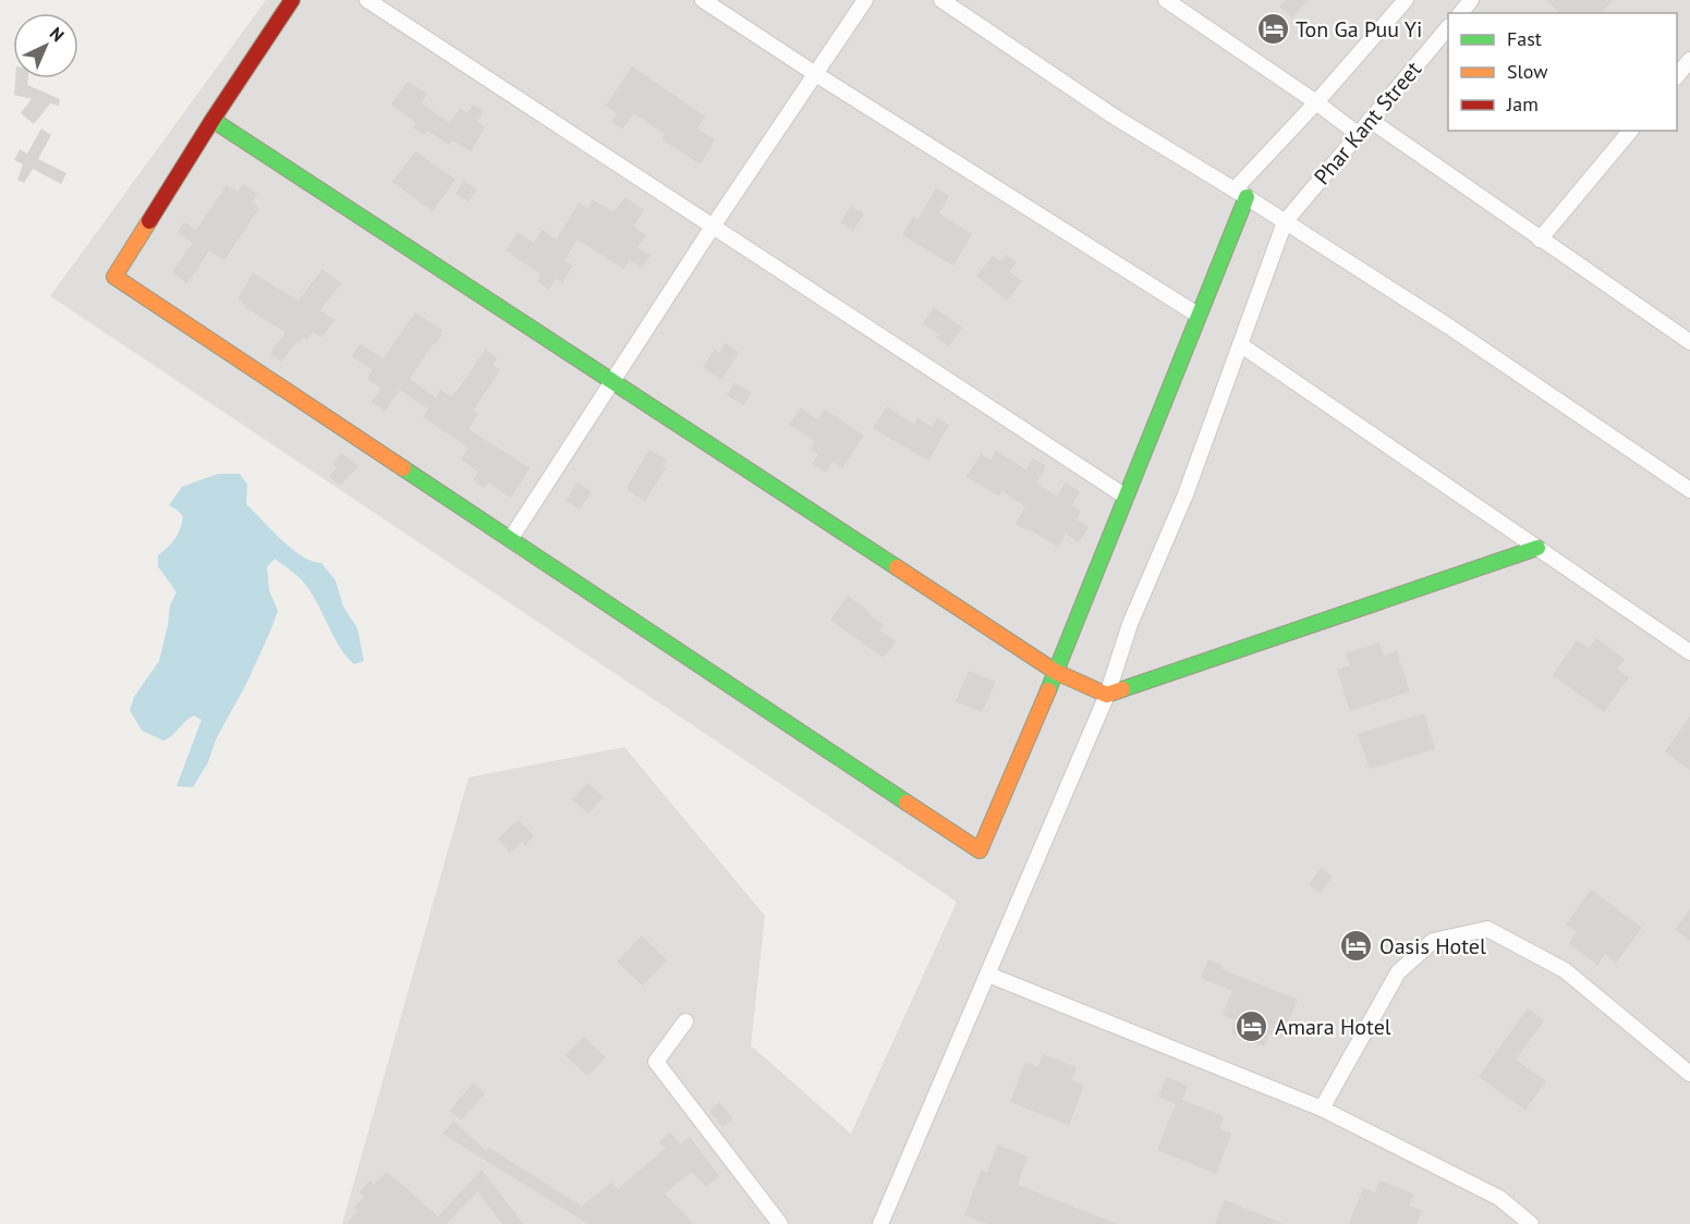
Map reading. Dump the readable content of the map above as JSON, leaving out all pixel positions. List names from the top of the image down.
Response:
{
  "streets": {
    "street": ["Phar Kant Street"]
  },
  "places": {
    "hotel": ["Ton Ga Puu Yi", "Oasis Hotel", "Amara Hotel"]
  },
  "legend": ["Fast", "Slow", "Jam"],
  "north": "top right"
}
